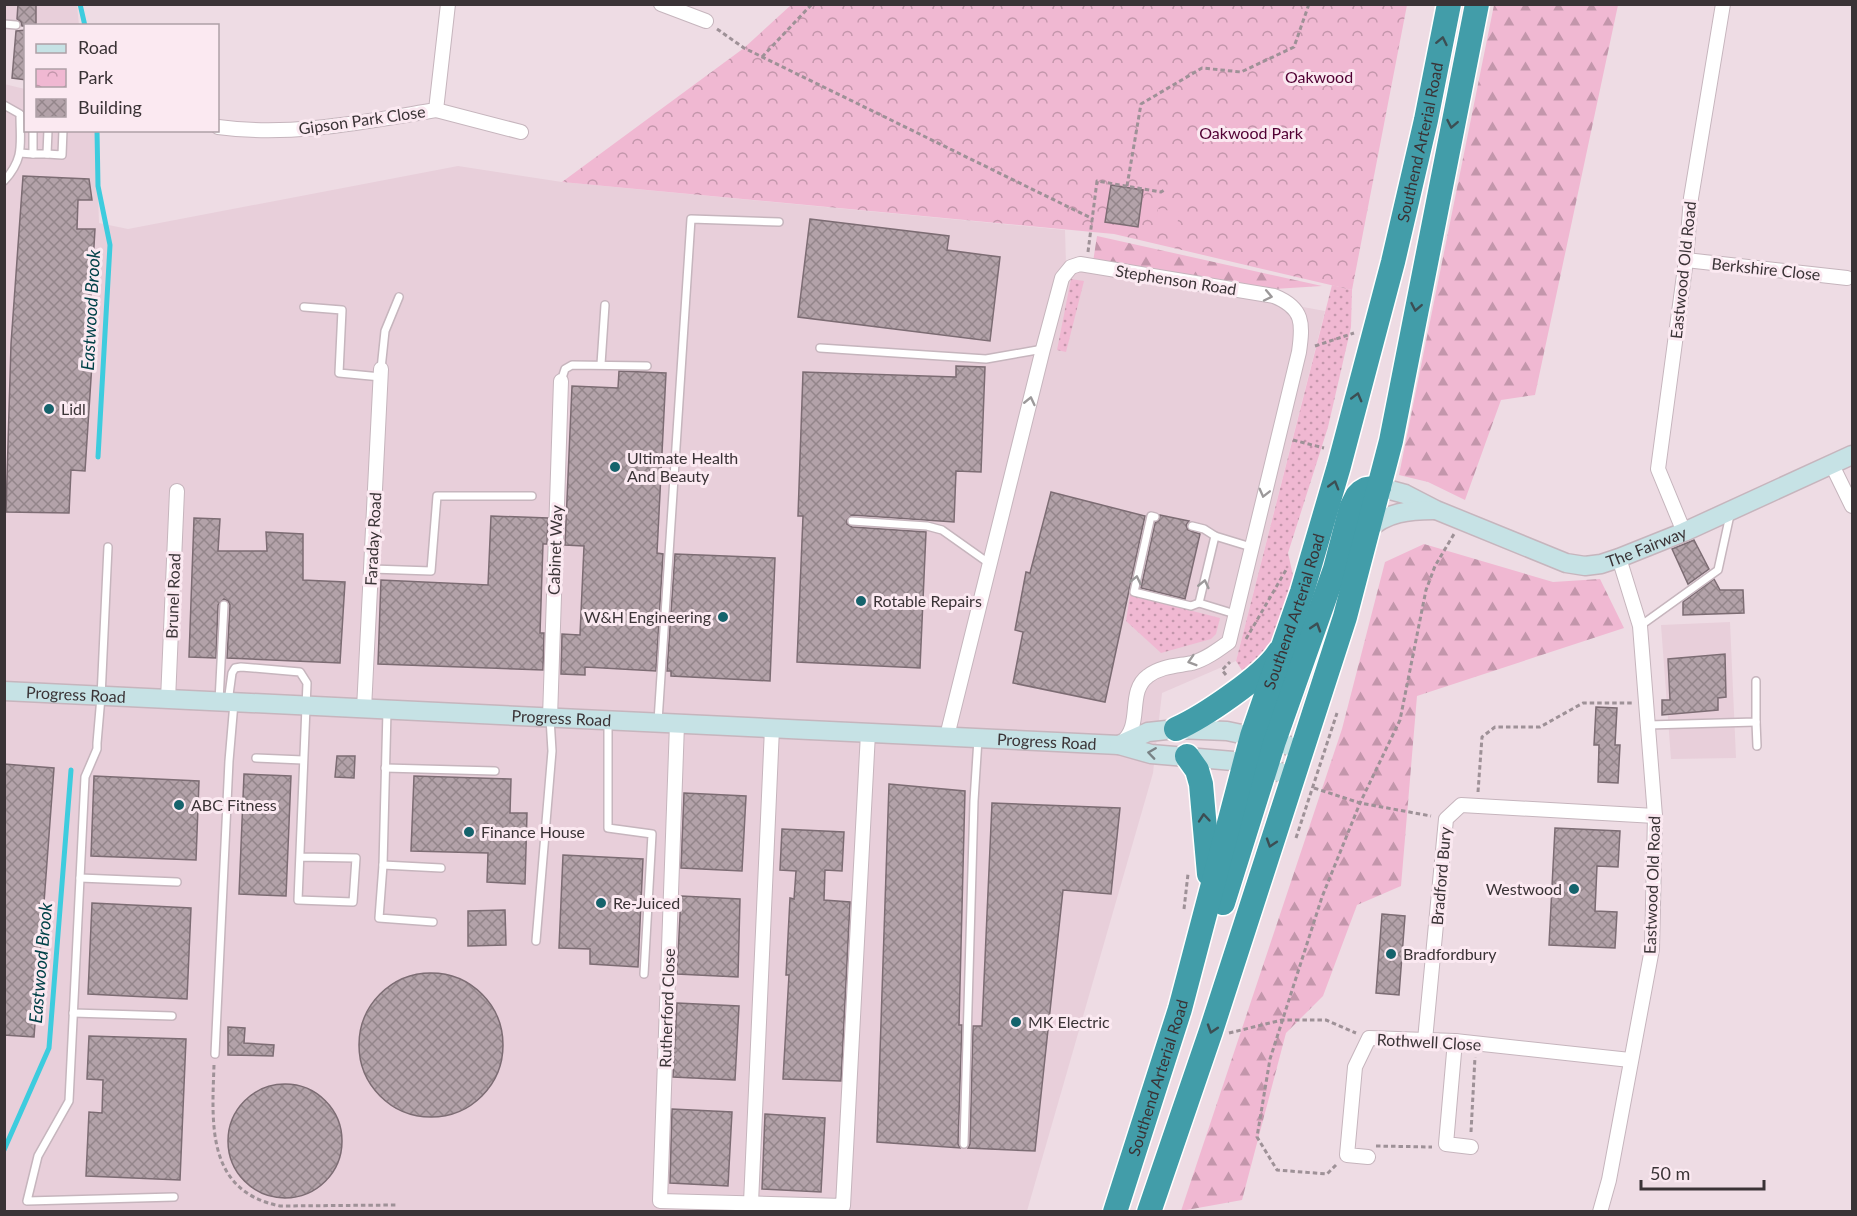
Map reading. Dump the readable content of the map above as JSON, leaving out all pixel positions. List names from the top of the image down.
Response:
{
  "streets": {
    "highway": ["Southend Arterial Road"],
    "street": [
      "Gipson Park Close",
      "Berkshire Close",
      "Eastwood Old Road",
      "Stephenson Road",
      "Faraday Road",
      "The Fairway",
      "Cabinet Way",
      "Brunel Road",
      "Progress Road",
      "Bradford Bury",
      "Rutherford Close",
      "Rothwell Close"
    ]
  },
  "crossings": [
    ["Southend Arterial Road", "The Fairway"],
    ["Southend Arterial Road", "Progress Road"],
    ["Berkshire Close", "Eastwood Old Road"],
    ["Eastwood Old Road", "The Fairway"],
    ["Eastwood Old Road", "Bradford Bury"],
    ["Eastwood Old Road", "Rothwell Close"],
    ["Stephenson Road", "Progress Road"],
    ["Faraday Road", "Progress Road"],
    ["Cabinet Way", "Progress Road"],
    ["Brunel Road", "Progress Road"],
    ["Progress Road", "Rutherford Close"],
    ["Bradford Bury", "Rothwell Close"]
  ],
  "water": ["Eastwood Brook"],
  "parks": ["Oakwood", "Oakwood Park"],
  "places": [
    "Lidl",
    "Ultimate Health And Beauty",
    "Rotable Repairs",
    "W&H Engineering",
    "ABC Fitness",
    "Finance House",
    "Westwood",
    "Re-Juiced",
    "Bradfordbury",
    "MK Electric"
  ],
  "legend": ["Road", "Park", "Building"],
  "scale_bar": "50 m"
}
